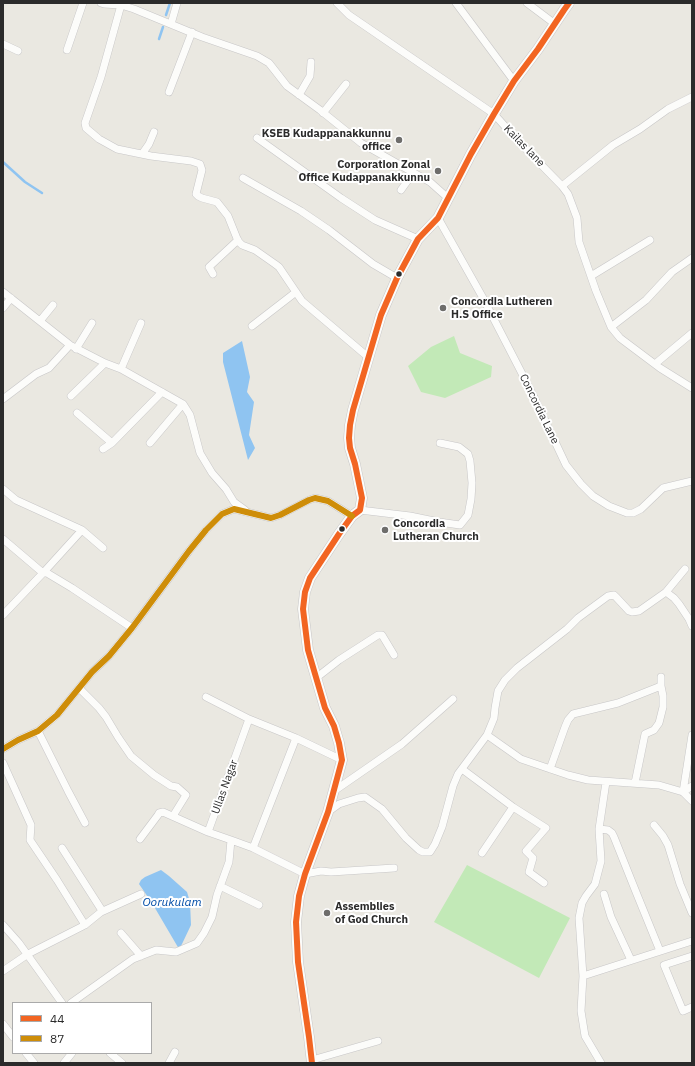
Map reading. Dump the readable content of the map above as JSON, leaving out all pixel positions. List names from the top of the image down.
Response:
{
  "streets": {
    "street": ["Kailas lane", "Concordia Lane", "Ullas Nagar"]
  },
  "water": ["Oorukulam"],
  "places": [
    "KSEB Kudappanakkunnu office",
    "Corporation Zonal Office Kudappanakkunnu",
    "Concordia Lutheren H.S Office",
    "Concordia Lutheran Church",
    "Assemblies of God Church"
  ],
  "lines": ["transit line 44", "transit line 87"],
  "legend": ["44", "87"]
}
